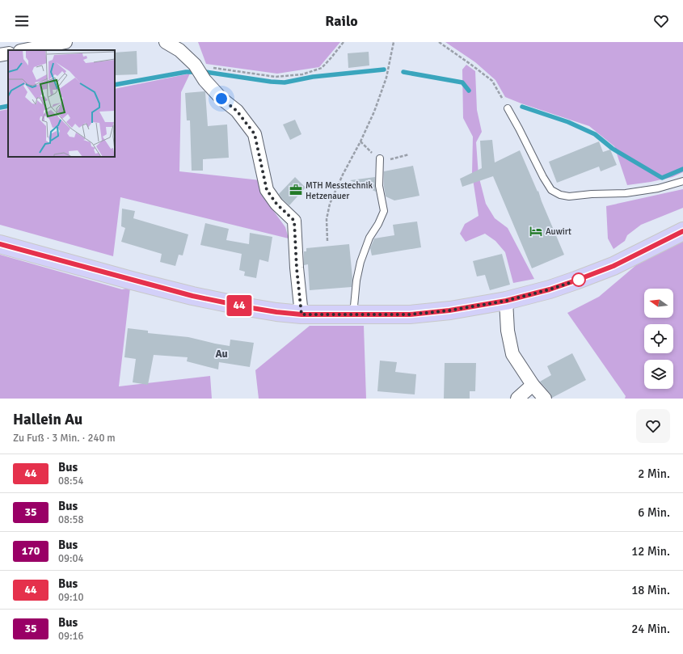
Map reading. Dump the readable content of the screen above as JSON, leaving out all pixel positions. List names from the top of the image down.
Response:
{
  "districts": ["Au"],
  "places": {
    "office": ["MTH Messtechnik Hetzenauer"],
    "hotel": ["Auwirt"]
  },
  "lines": ["bus line 44"],
  "north": "left",
  "page": {
    "header": "Railo",
    "on_map": "44",
    "heading": ["Hallein Au", "Zu Fuß · 3 Min. · 240 m"],
    "list": [
      {
        "mark": "44",
        "name": "Bus",
        "note": "08:54",
        "value": "2 Min."
      },
      {
        "mark": "35",
        "name": "Bus",
        "note": "08:58",
        "value": "6 Min."
      },
      {
        "mark": "170",
        "name": "Bus",
        "note": "09:04",
        "value": "12 Min."
      },
      {
        "mark": "44",
        "name": "Bus",
        "note": "09:10",
        "value": "18 Min."
      },
      {
        "mark": "35",
        "name": "Bus",
        "note": "09:16",
        "value": "24 Min."
      }
    ]
  }
}
